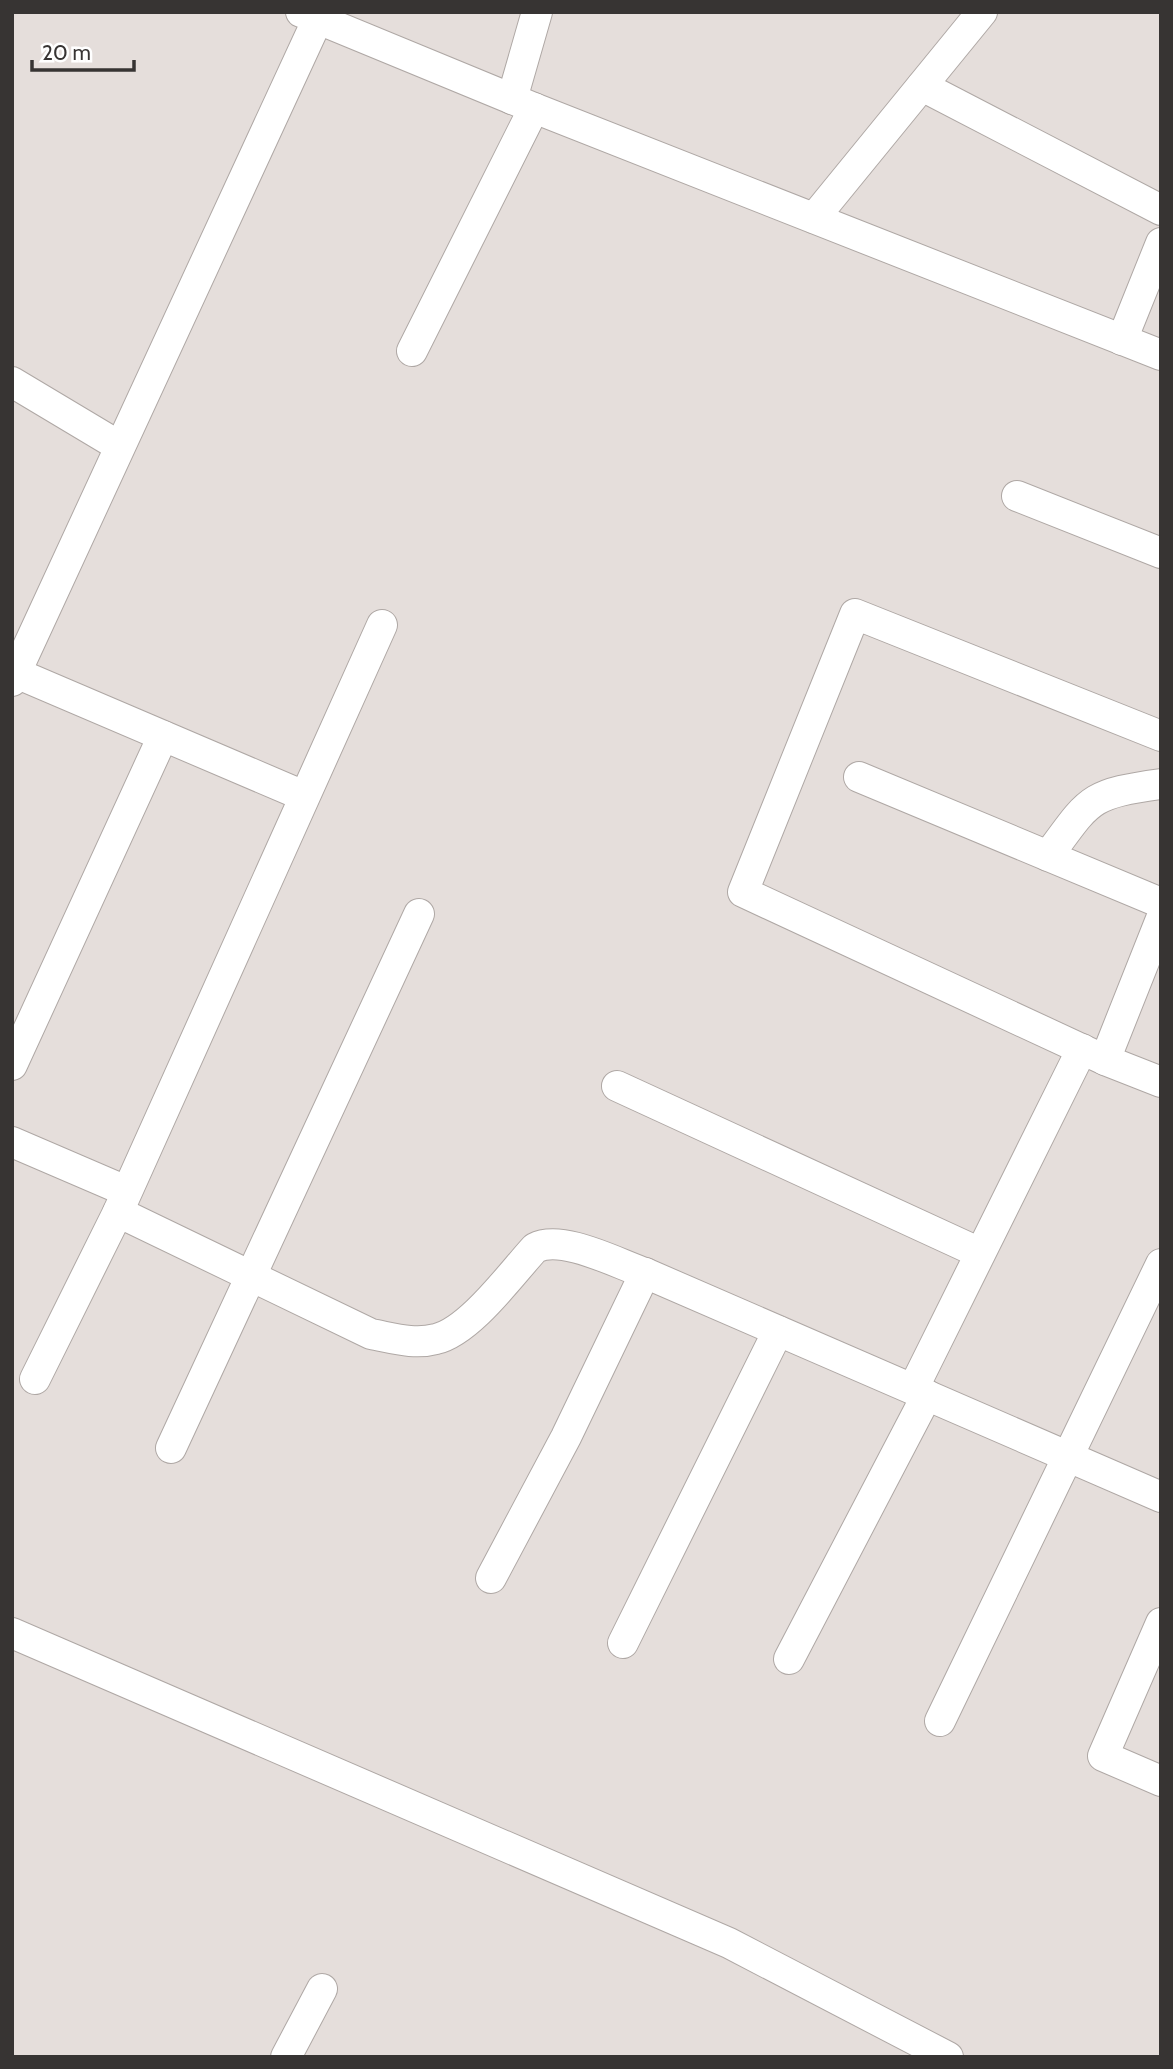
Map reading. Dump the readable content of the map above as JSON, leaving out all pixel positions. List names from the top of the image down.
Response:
{
  "scale_bar": "20 m"
}
